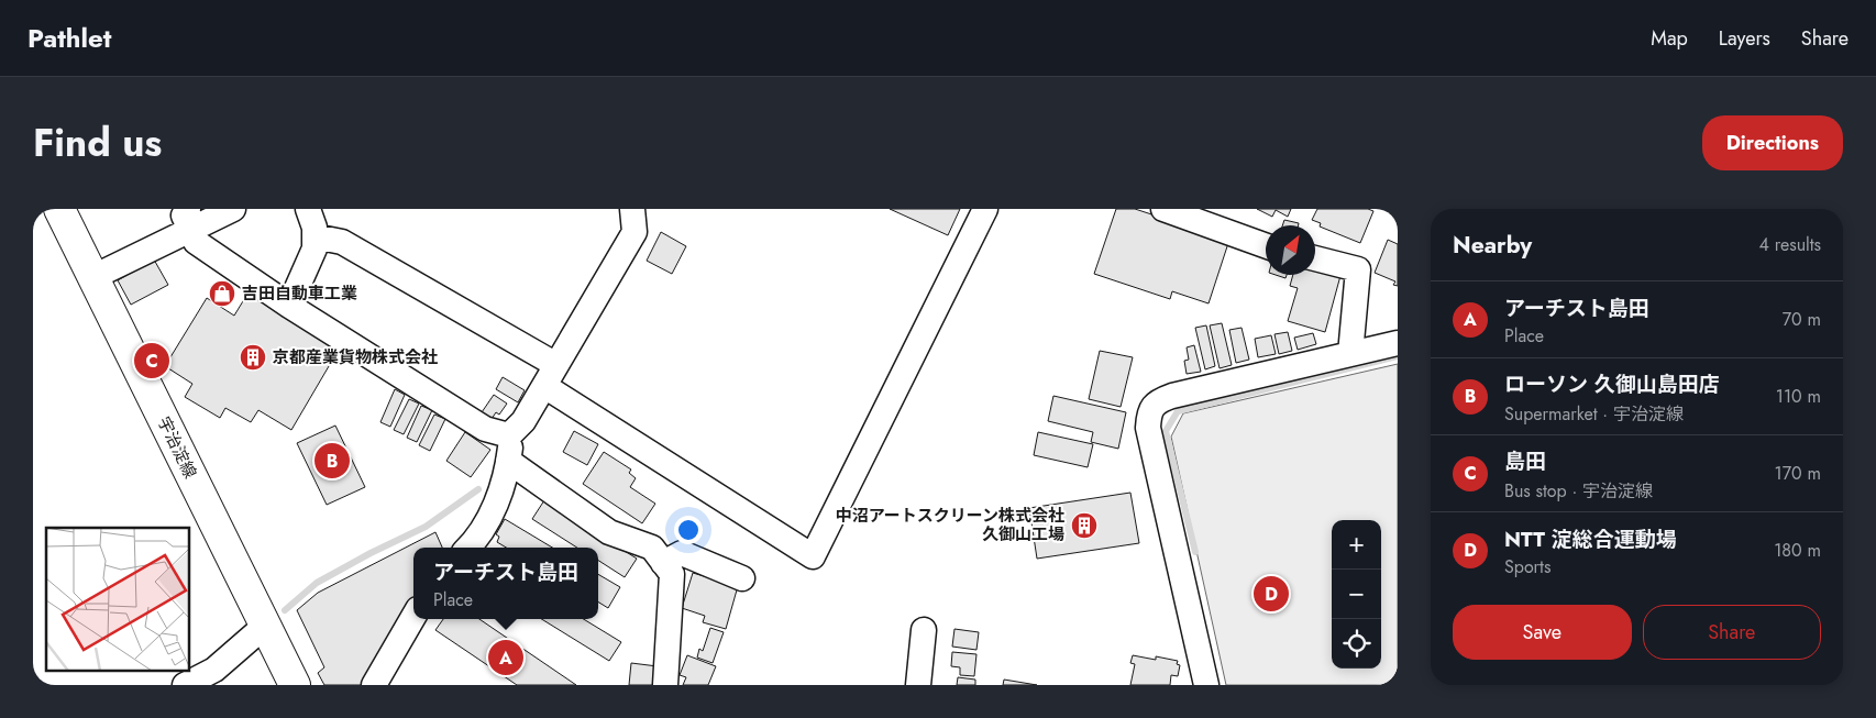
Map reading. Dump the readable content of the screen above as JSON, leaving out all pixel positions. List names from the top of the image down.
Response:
{
  "streets": {
    "main road": ["宇治淀線"]
  },
  "places": {
    "shop": ["吉田自動車工業"],
    "building": ["京都産業貨物株式会社", "中沼アートスクリーン株式会社 久御山工場"]
  },
  "north": "top right",
  "page": {
    "header": "Pathlet",
    "nav": ["Map", "Layers", "Share"],
    "title": "Find us",
    "buttons": [
      "Directions",
      ["Save", "Share"]
    ],
    "heading": ["Nearby", "4 results"],
    "list": [
      {
        "mark": "A",
        "name": "アーチスト島田",
        "note": "Place",
        "value": "70 m"
      },
      {
        "mark": "B",
        "name": "ローソン 久御山島田店",
        "note": "Supermarket · 宇治淀線",
        "value": "110 m"
      },
      {
        "mark": "C",
        "name": "島田",
        "note": "Bus stop · 宇治淀線",
        "value": "170 m"
      },
      {
        "mark": "D",
        "name": "NTT 淀総合運動場",
        "note": "Sports",
        "value": "180 m"
      }
    ],
    "pins": [
      "C",
      "B",
      "D",
      "A"
    ],
    "map_buttons": ["+", "−"],
    "popup": ["アーチスト島田", "Place"]
  }
}
